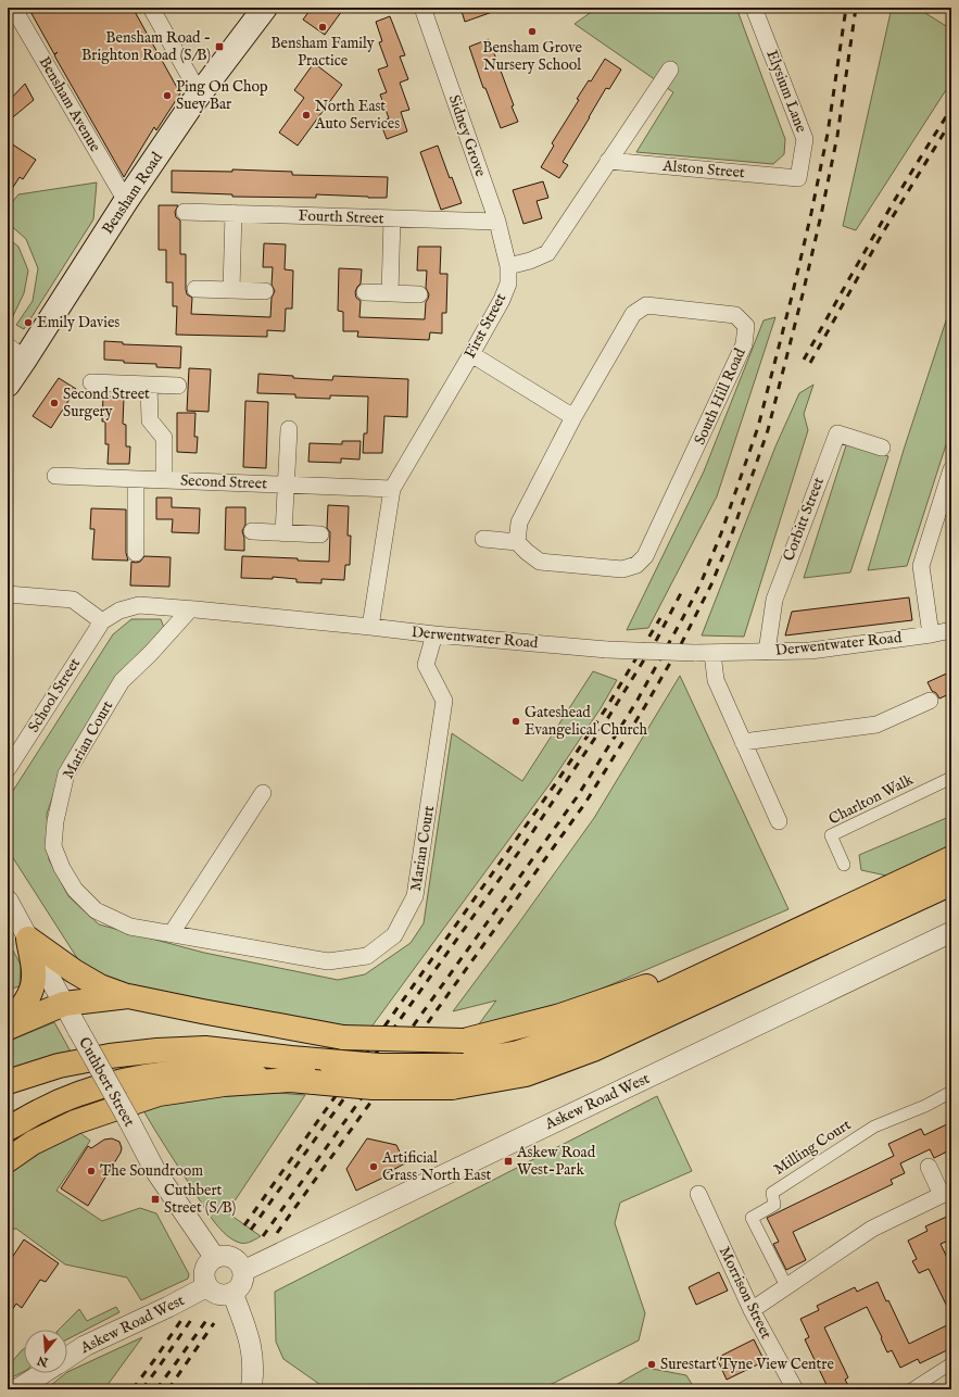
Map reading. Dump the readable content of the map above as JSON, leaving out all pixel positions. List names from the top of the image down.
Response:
{
  "streets": {
    "main road": ["Bensham Road"],
    "street": [
      "Elysium Lane",
      "Bensham Avenue",
      "Sidney Grove",
      "Alston Street",
      "Fourth Street",
      "First Street",
      "South Hill Road",
      "Second Street",
      "Corbitt Street",
      "Derwentwater Road",
      "School Street",
      "Marian Court",
      "Charlton Walk",
      "Cuthbert Street",
      "Askew Road West",
      "Milling Court",
      "Morrison Street"
    ]
  },
  "crossings": [
    ["Elysium Lane", "Alston Street"],
    ["Bensham Avenue", "Bensham Road"],
    ["Sidney Grove", "Fourth Street"],
    ["Sidney Grove", "First Street"],
    ["First Street", "Second Street"],
    ["First Street", "Derwentwater Road"],
    ["Corbitt Street", "Derwentwater Road"],
    ["Derwentwater Road", "School Street"],
    ["Derwentwater Road", "Marian Court"],
    ["Cuthbert Street", "Askew Road West"]
  ],
  "places": {
    "other": [
      "Bensham Family Practice",
      "Bensham Grove Nursery School",
      "Ping On Chop Suey Bar",
      "North East Auto Services",
      "Emily Davies",
      "Second Street Surgery",
      "Gateshead Evangelical Church",
      "Artificial Grass North East",
      "The Soundroom",
      "Surestart Tyne View Centre"
    ],
    "transit": ["Bensham Road - Brighton Road (S/B)", "Askew Road West-Park", "Cuthbert Street (S/B)"]
  },
  "north": "bottom"
}
